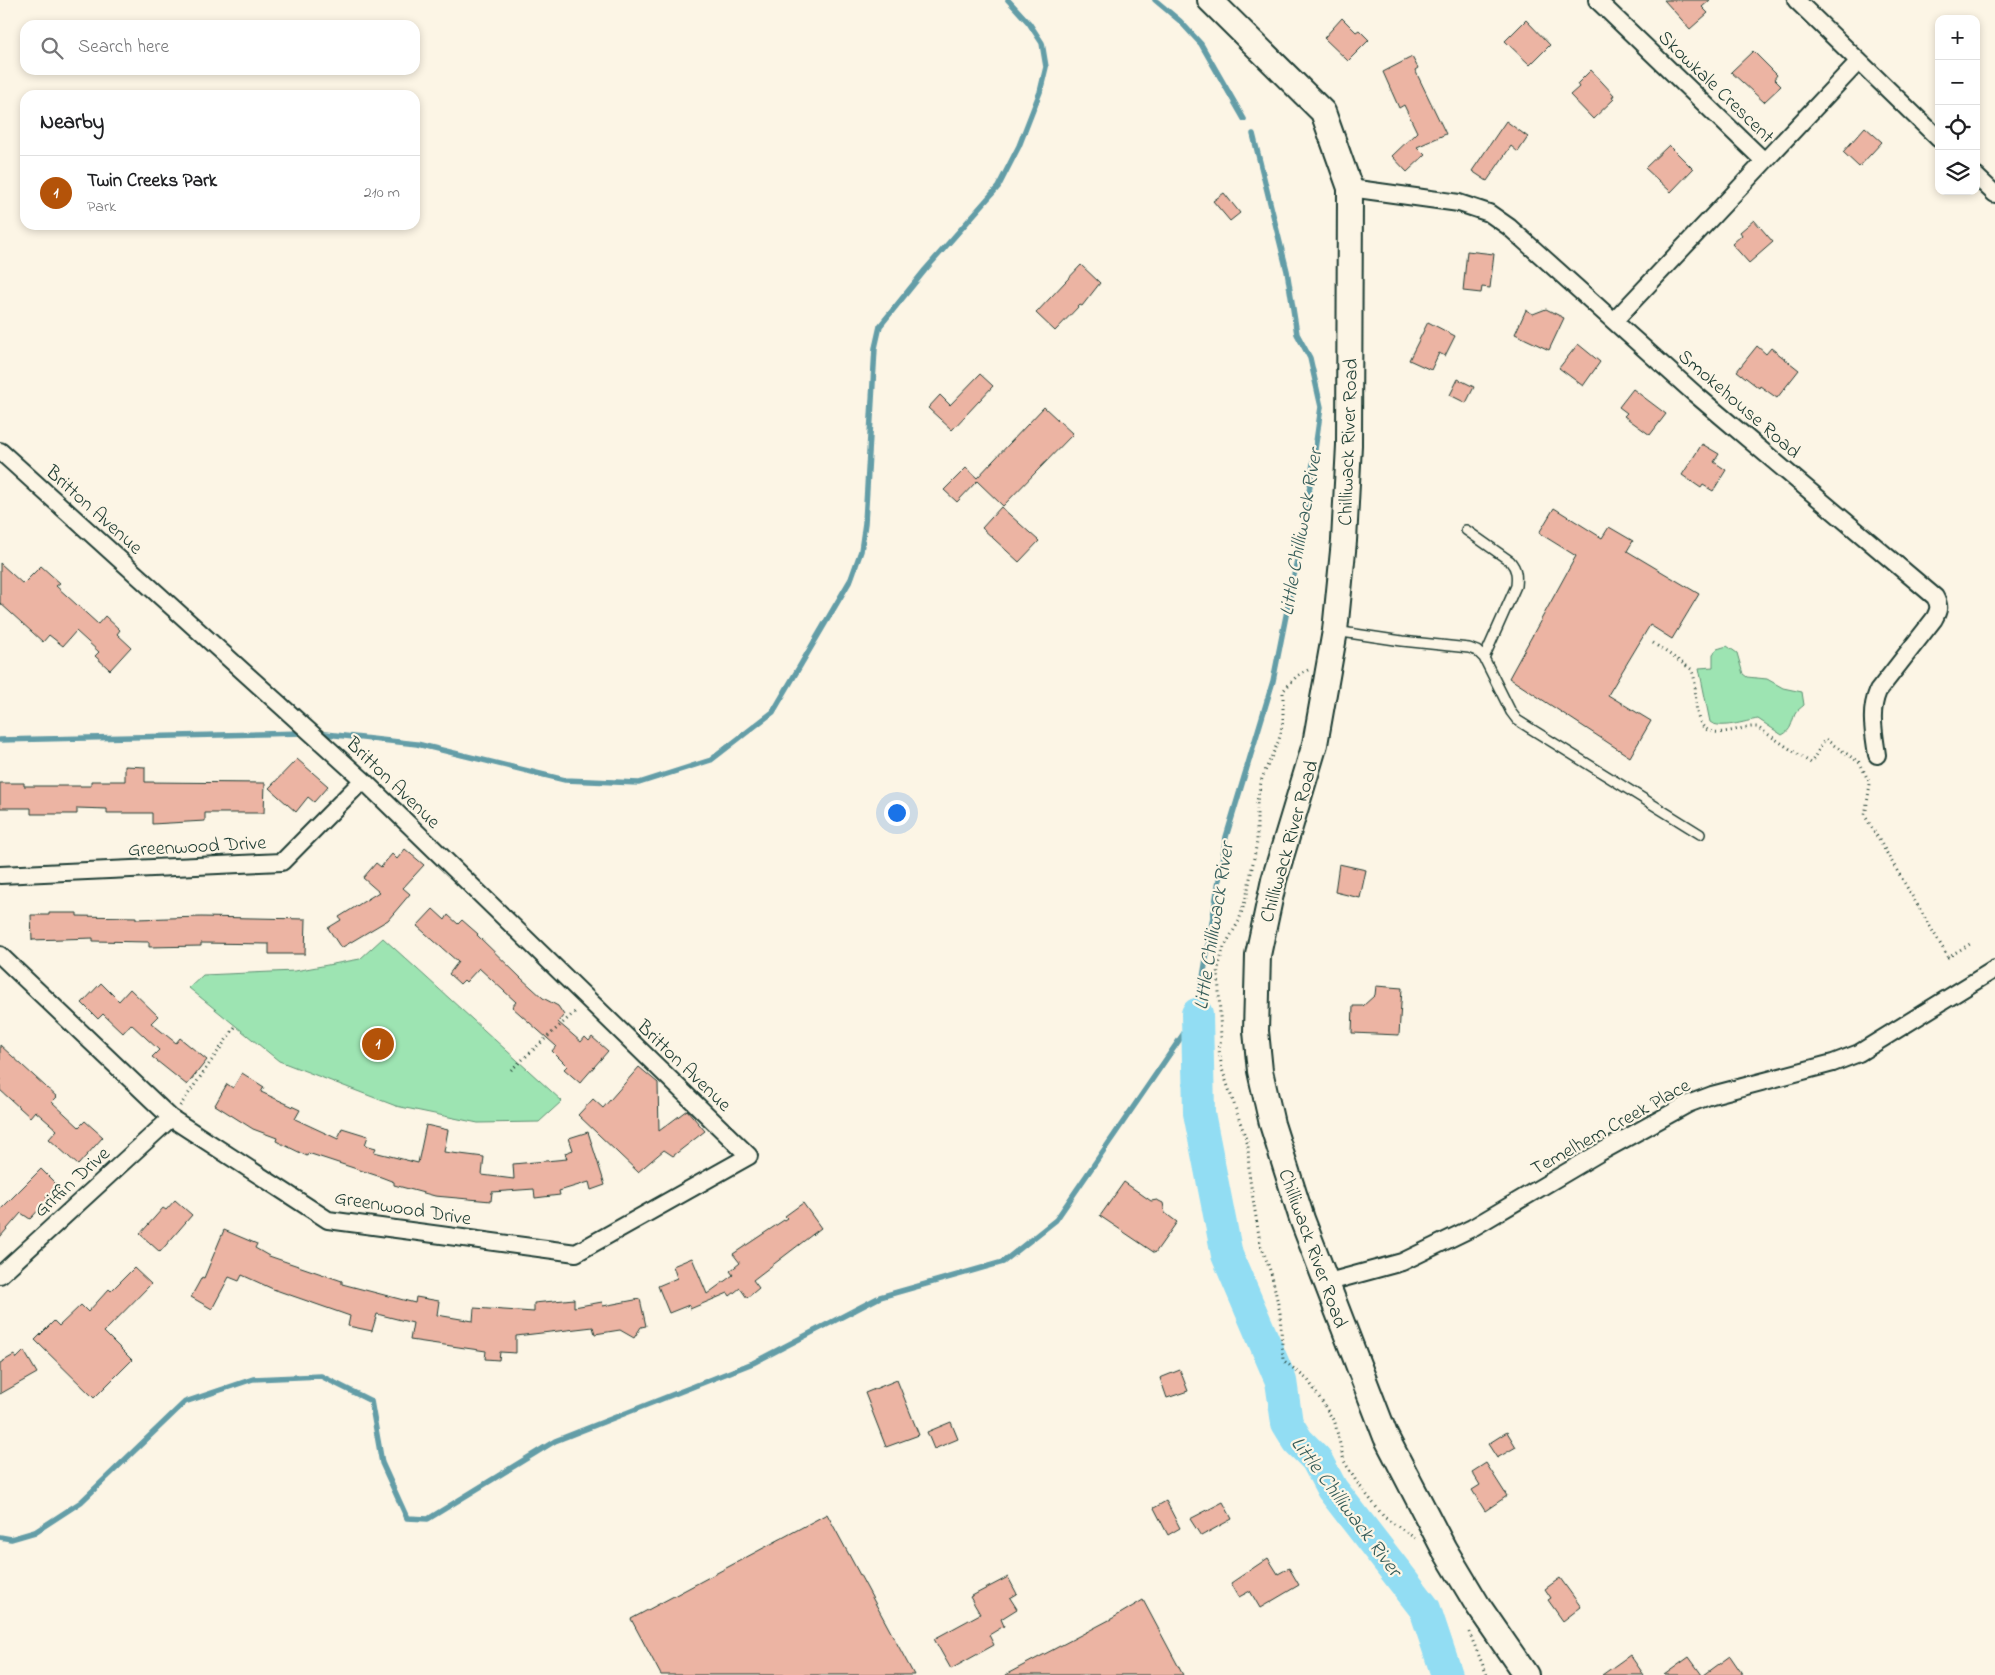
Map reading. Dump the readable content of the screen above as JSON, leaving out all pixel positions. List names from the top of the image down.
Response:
{
  "streets": {
    "main road": ["Chilliwack River Road"],
    "street": [
      "Skowkale Crescent",
      "Smokehouse Road",
      "Britton Avenue",
      "Greenwood Drive",
      "Temelhem Creek Place",
      "Griffin Drive"
    ]
  },
  "crossings": [
    ["Smokehouse Road", "Chilliwack River Road"],
    ["Chilliwack River Road", "Temelhem Creek Place"],
    ["Britton Avenue", "Greenwood Drive"],
    ["Greenwood Drive", "Griffin Drive"]
  ],
  "water": ["Little Chilliwack River"],
  "page": {
    "map_buttons": ["+", "−"],
    "search": "Search here",
    "heading": "Nearby",
    "list": [
      {
        "mark": "1",
        "name": "Twin Creeks Park",
        "note": "Park",
        "value": "210 m"
      }
    ],
    "pins": "1"
  }
}
